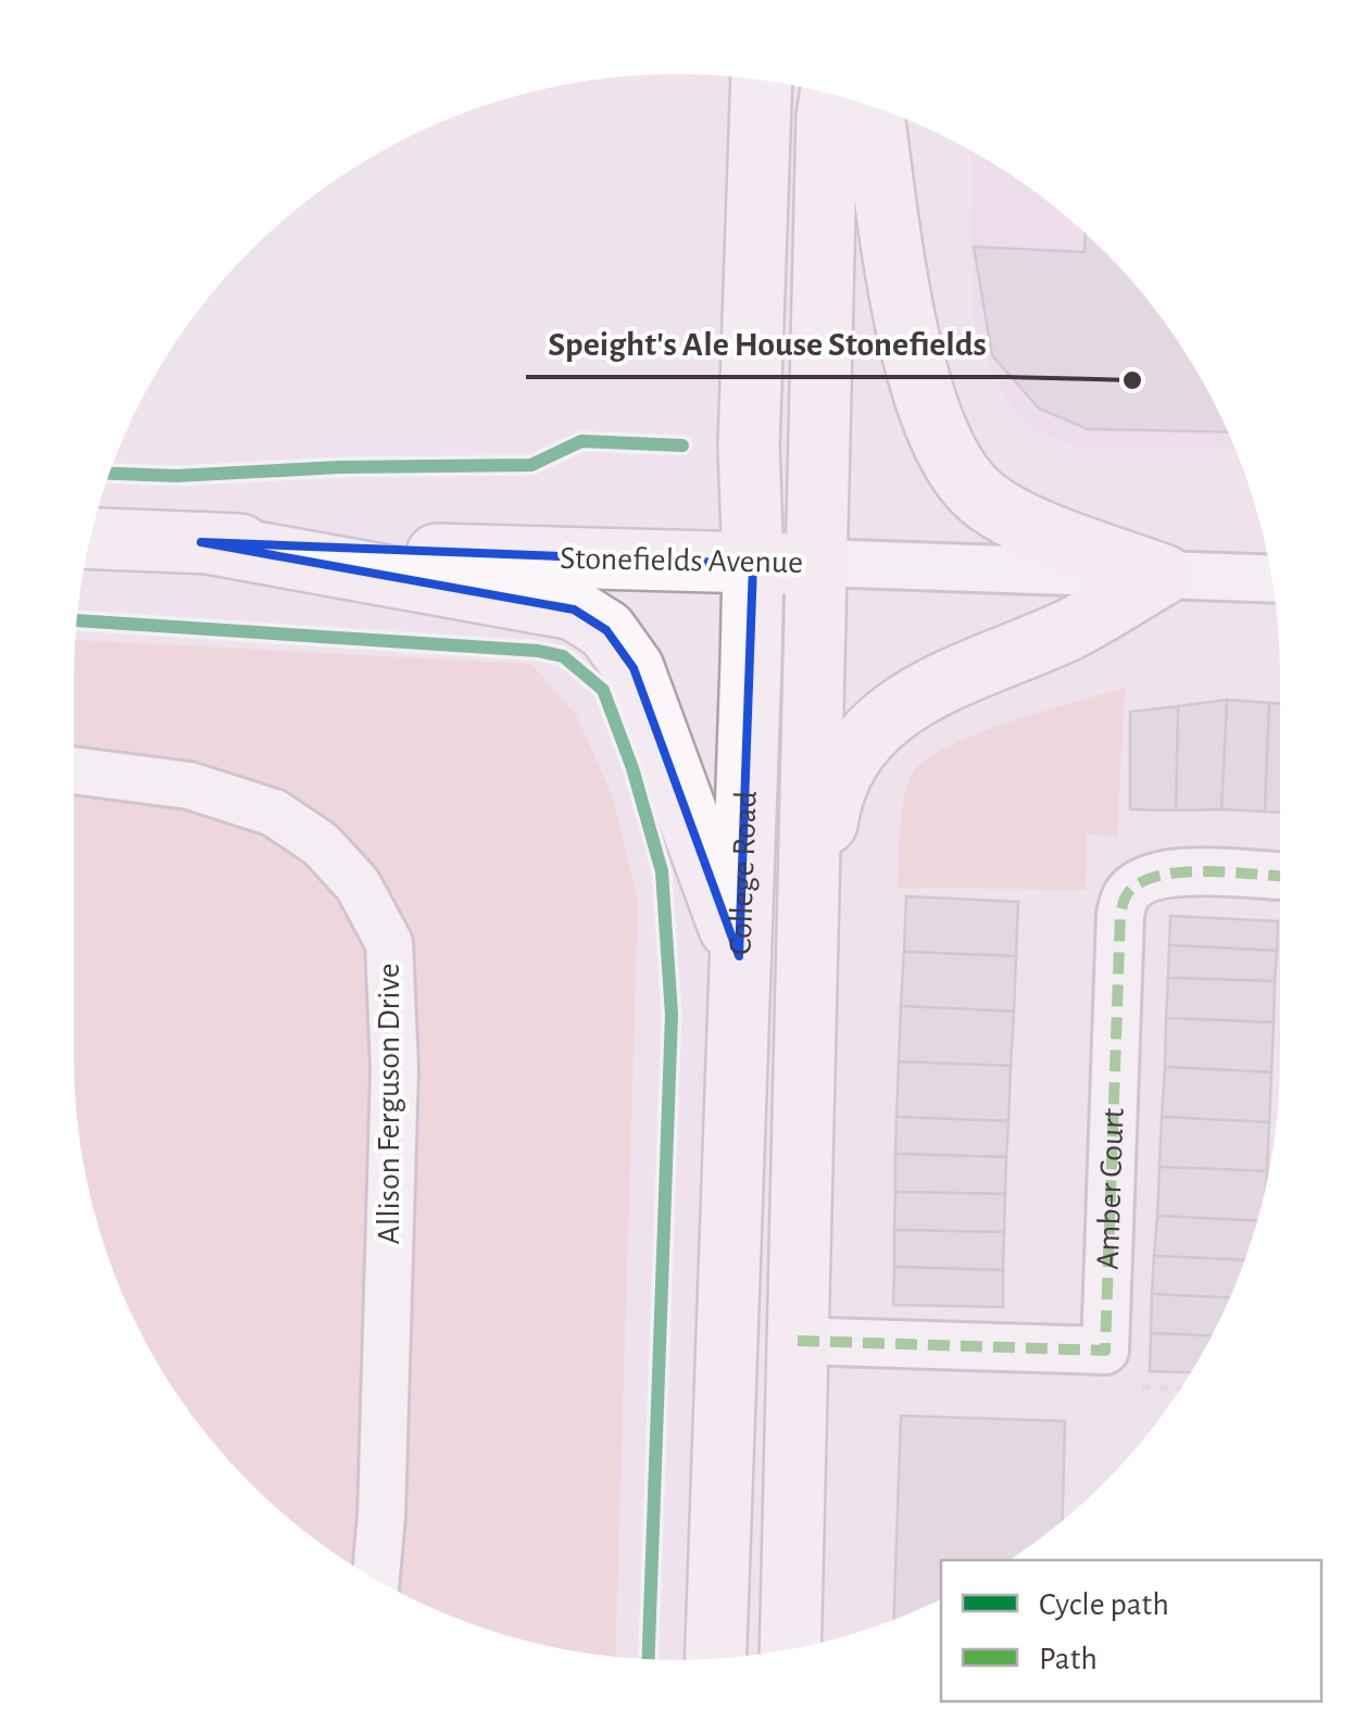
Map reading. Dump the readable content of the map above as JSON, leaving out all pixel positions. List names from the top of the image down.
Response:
{
  "streets": {
    "main road": ["Stonefields Avenue", "College Road"],
    "street": ["Allison Ferguson Drive", "Amber Court"]
  },
  "crossings": [
    ["Stonefields Avenue", "College Road"],
    ["College Road", "Amber Court"]
  ],
  "places": ["Speight's Ale House Stonefields"],
  "legend": ["Cycle path", "Path"]
}
